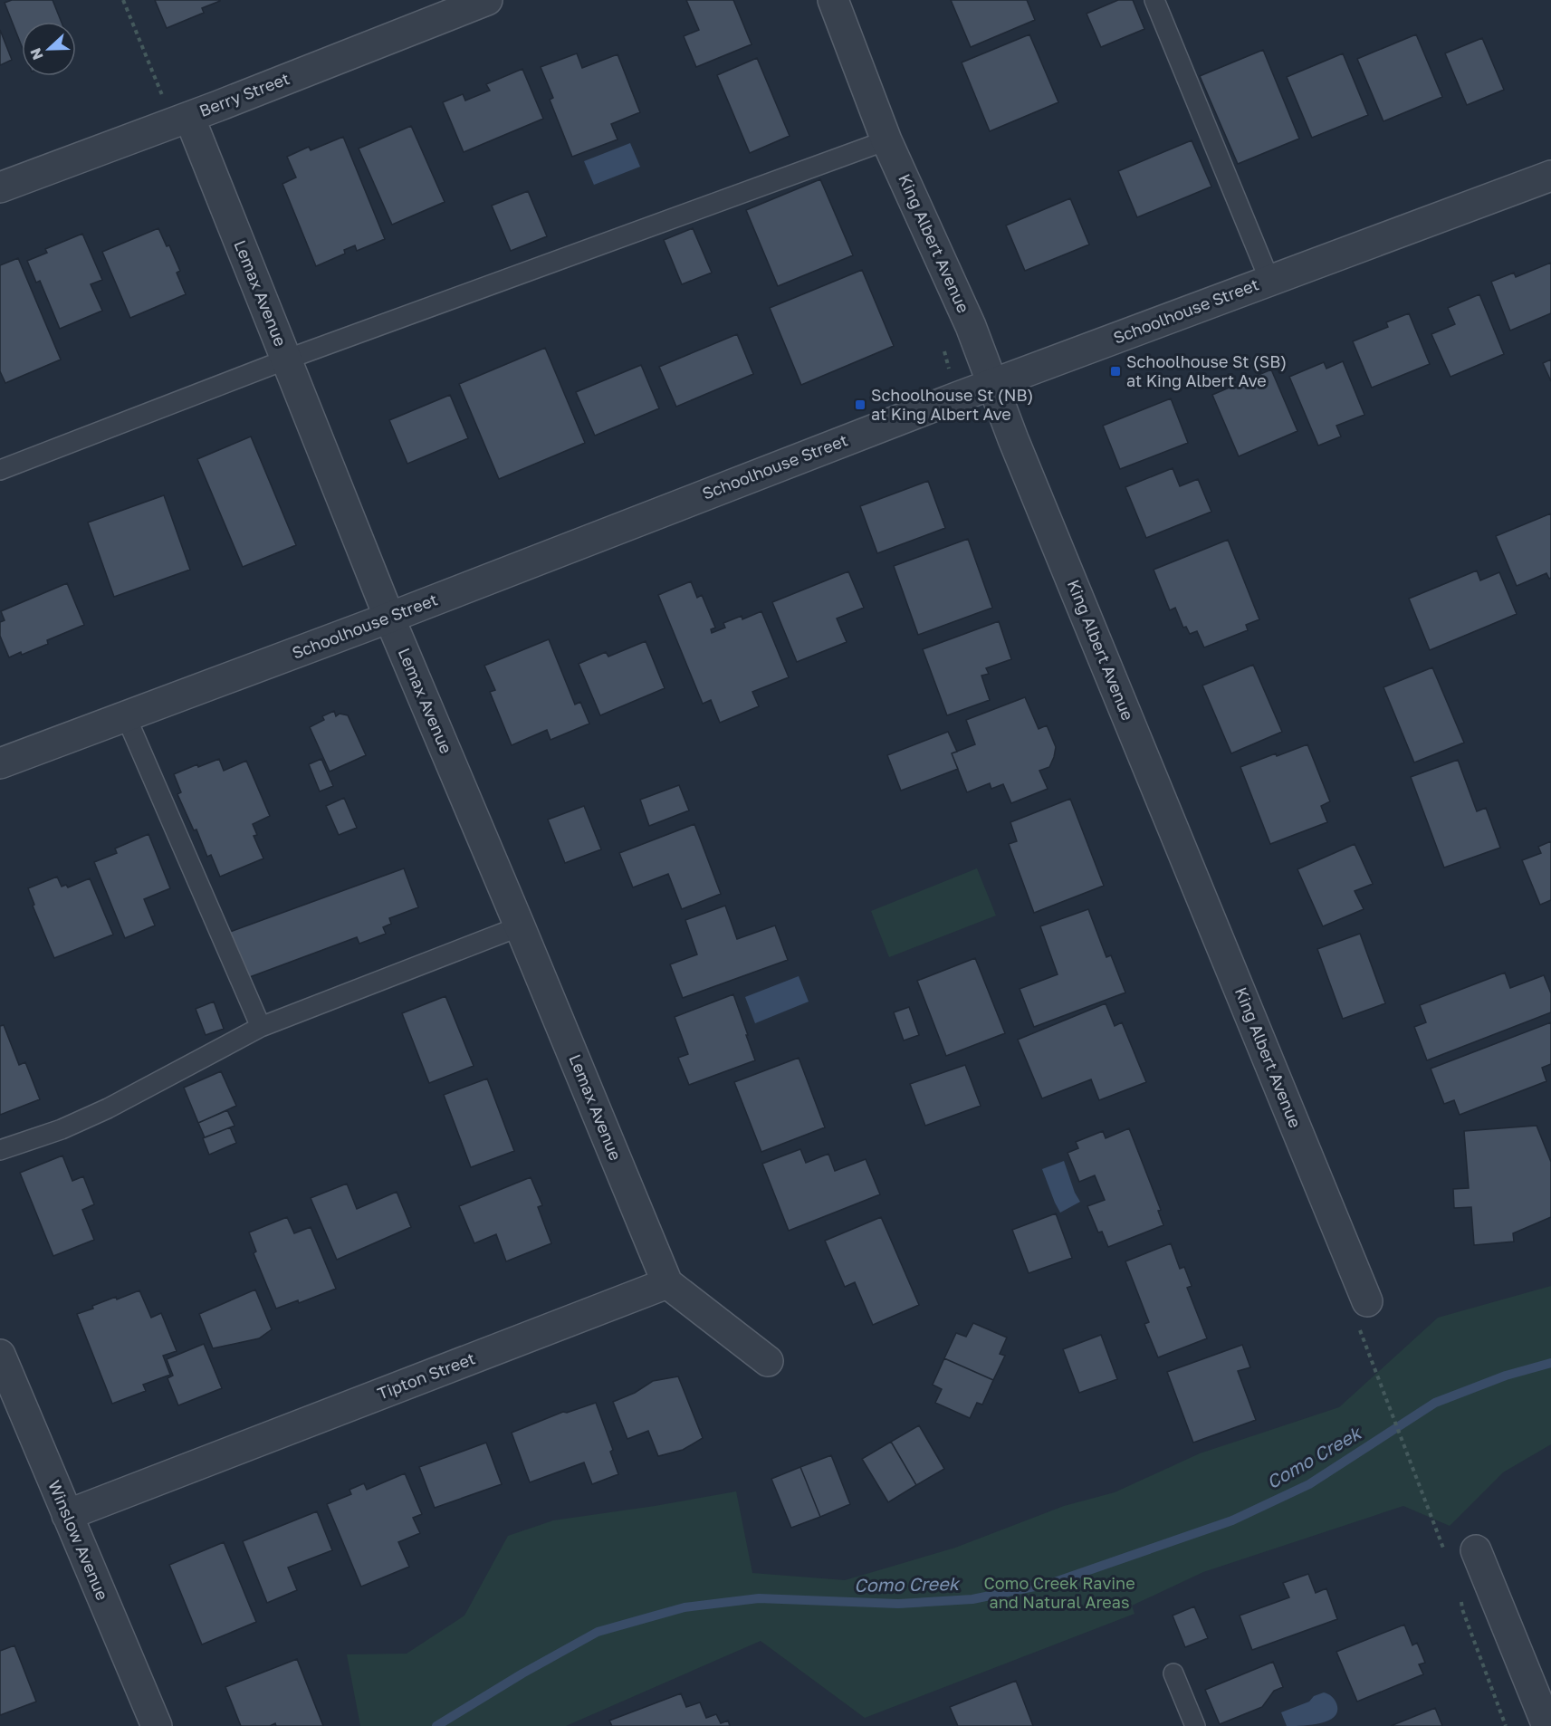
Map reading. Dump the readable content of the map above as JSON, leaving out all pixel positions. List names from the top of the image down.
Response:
{
  "streets": {
    "street": [
      "Berry Street",
      "King Albert Avenue",
      "Lemax Avenue",
      "Schoolhouse Street",
      "Tipton Street",
      "Winslow Avenue"
    ]
  },
  "crossings": [
    ["Berry Street", "Lemax Avenue"],
    ["King Albert Avenue", "Schoolhouse Street"],
    ["Lemax Avenue", "Schoolhouse Street"],
    ["Lemax Avenue", "Tipton Street"],
    ["Tipton Street", "Winslow Avenue"]
  ],
  "water": ["Como Creek"],
  "parks": ["Como Creek Ravine and Natural Areas"],
  "places": {
    "transit": ["Schoolhouse St (SB) at King Albert Ave", "Schoolhouse St (NB) at King Albert Ave"]
  },
  "north": "left"
}
